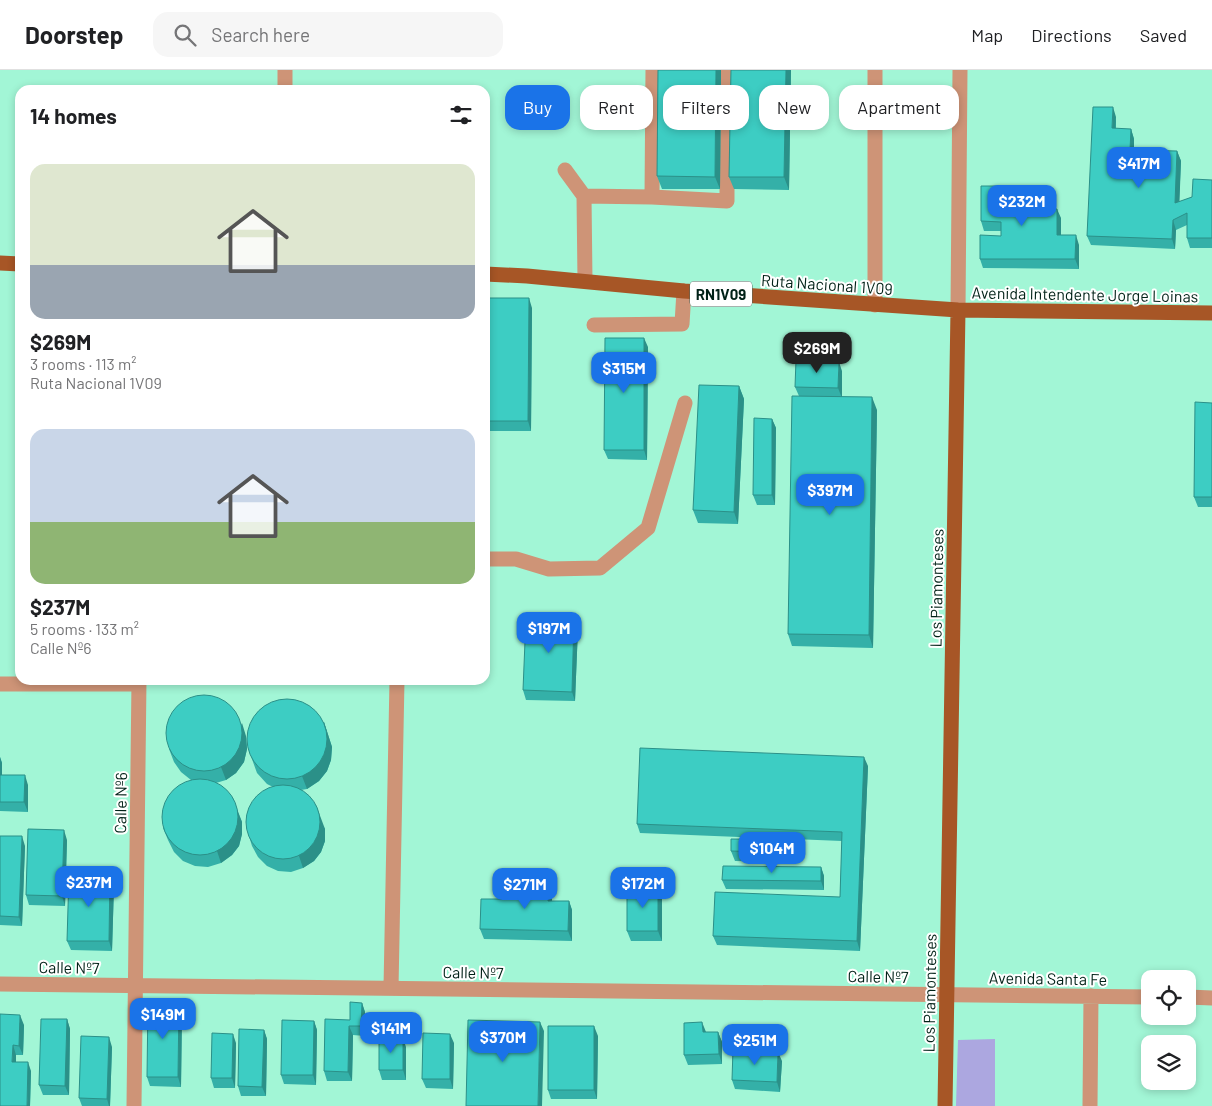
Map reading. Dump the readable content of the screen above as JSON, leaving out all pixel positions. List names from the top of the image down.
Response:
{
  "streets": {
    "main road": [
      "Ruta Nacional 1V09",
      "RN1V09",
      "Avenida Intendente Jorge Loinas",
      "Los Piamonteses"
    ],
    "street": ["Calle Nº6", "Calle Nº7", "Avenida Santa Fe"]
  },
  "crossings": [
    ["Ruta Nacional 1V09", "Avenida Intendente Jorge Loinas"],
    ["Ruta Nacional 1V09", "Los Piamonteses"],
    ["Avenida Intendente Jorge Loinas", "Los Piamonteses"],
    ["Los Piamonteses", "Calle Nº7"],
    ["Los Piamonteses", "Avenida Santa Fe"],
    ["Calle Nº6", "Calle Nº7"],
    ["Calle Nº7", "Avenida Santa Fe"]
  ],
  "page": {
    "header": "Doorstep",
    "search": "Search here",
    "nav": ["Map", "Directions", "Saved"],
    "chip": [
      "Buy",
      "Rent",
      "Filters",
      "New",
      "Apartment"
    ],
    "heading": "14 homes",
    "list": [
      {
        "name": "$269M",
        "note": "3 rooms · 113 m² · Ruta Nacional 1V09"
      },
      {
        "name": "$237M",
        "note": "5 rooms · 133 m² · Calle Nº6"
      }
    ],
    "price": [
      "$417M",
      "$232M",
      "$269M",
      "$315M",
      "$397M",
      "$197M",
      "$104M",
      "$237M",
      "$172M",
      "$271M",
      "$149M",
      "$141M",
      "$370M",
      "$251M"
    ]
  }
}
